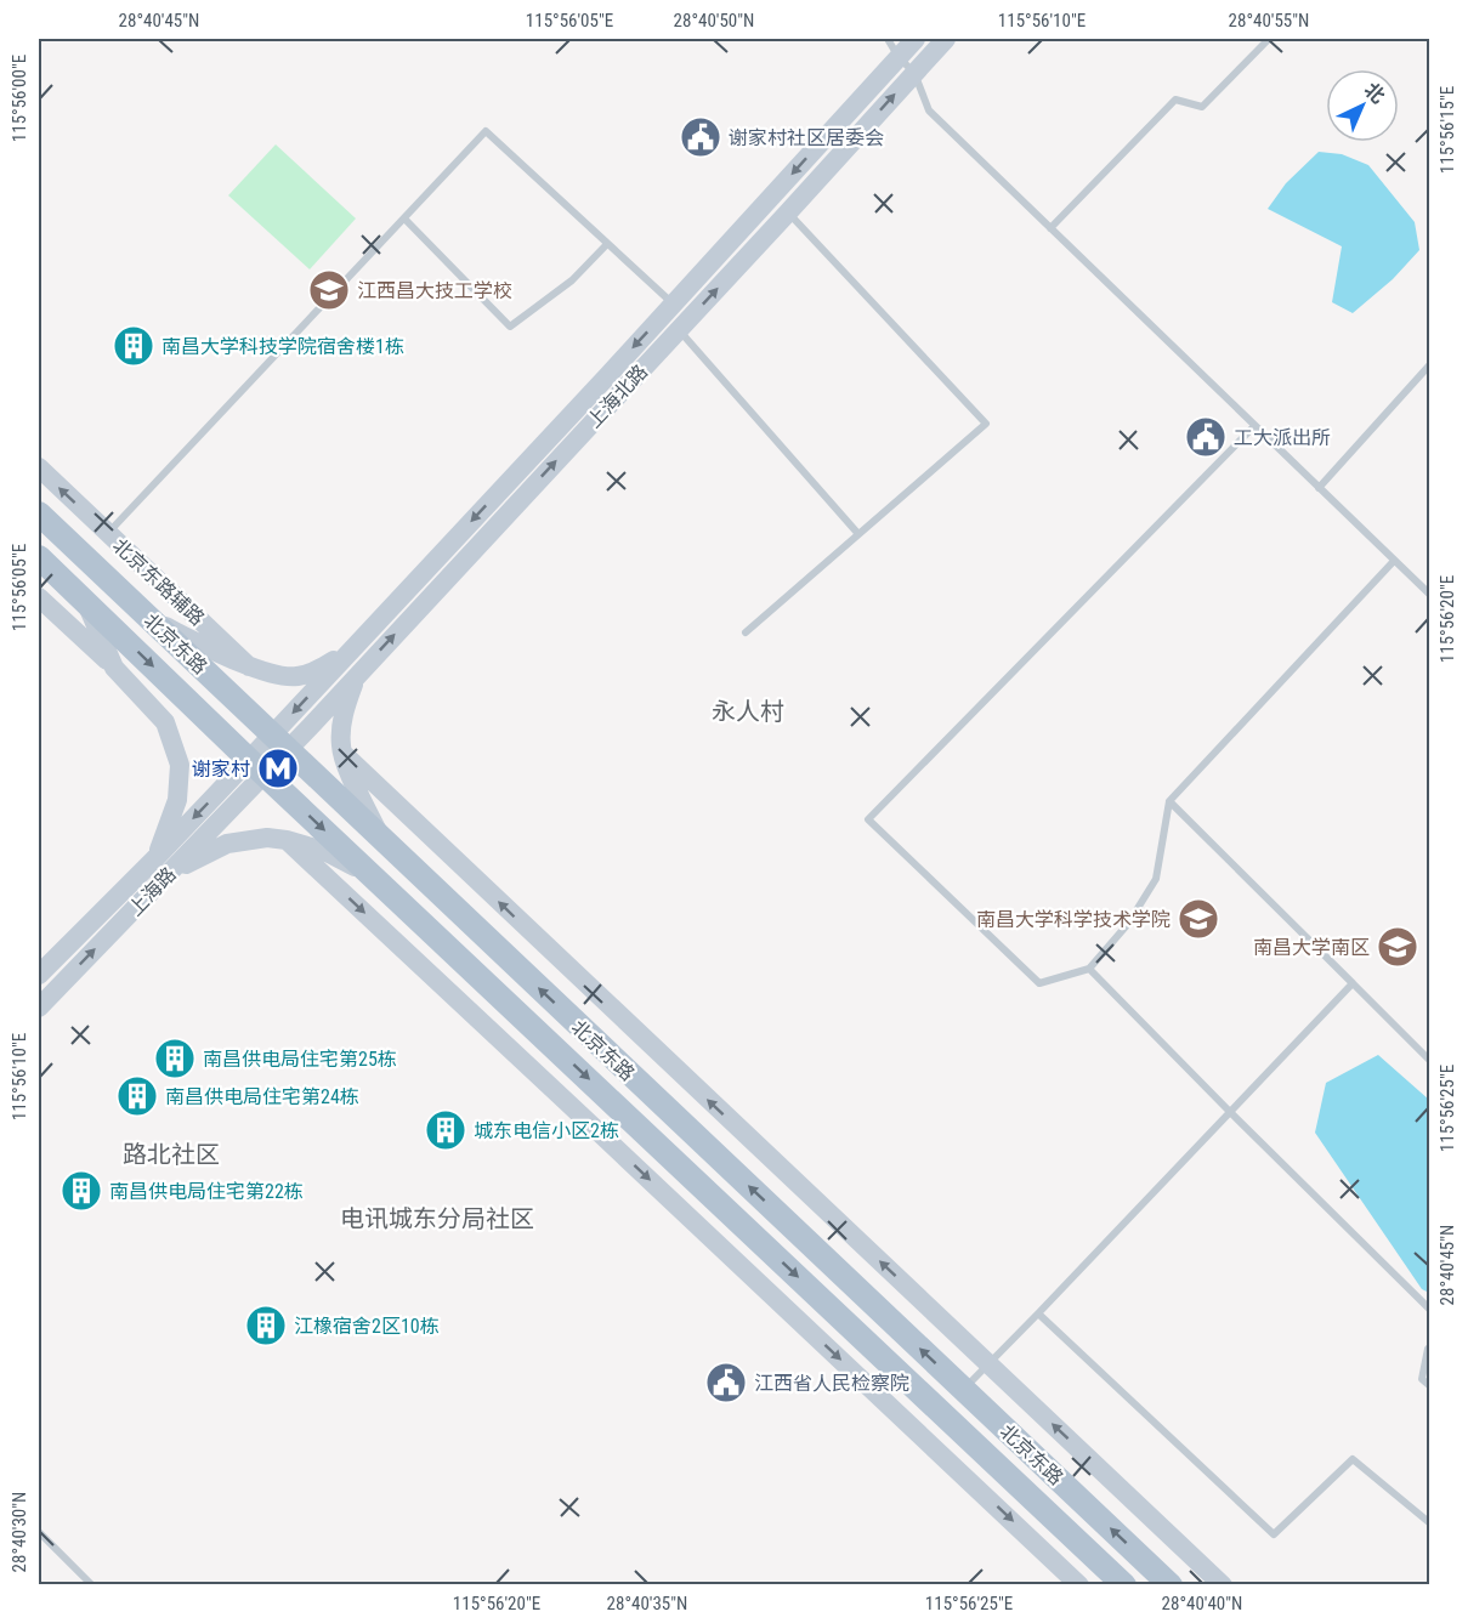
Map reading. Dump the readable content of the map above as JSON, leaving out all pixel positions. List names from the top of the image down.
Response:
{
  "streets": {
    "main road": [
      "上海北路",
      "北京东路辅路",
      "北京东路",
      "上海路"
    ]
  },
  "crossings": [
    ["上海北路", "北京东路"],
    ["上海北路", "上海路"],
    ["北京东路", "上海路"]
  ],
  "districts": ["永人村", "路北社区", "电讯城东分局社区"],
  "places": {
    "public building": ["谢家村社区居委会", "工大派出所", "江西省人民检察院"],
    "school or university": ["江西昌大技工学校", "南昌大学科学技术学院", "南昌大学南区"],
    "building": [
      "南昌大学科技学院宿舍楼1栋",
      "南昌供电局住宅第25栋",
      "南昌供电局住宅第24栋",
      "城东电信小区2栋",
      "南昌供电局住宅第22栋",
      "江橡宿舍2区10栋"
    ],
    "metro station": ["谢家村"]
  },
  "north": "top right",
  "coordinates": [
    "28°40'45\"N",
    "115°56'05\"E",
    "28°40'50\"N",
    "115°56'10\"E",
    "28°40'55\"N",
    "115°56'00\"E",
    "115°56'15\"E",
    "115°56'20\"E",
    "115°56'25\"E",
    "28°40'30\"N",
    "28°40'35\"N",
    "28°40'40\"N"
  ]
}
